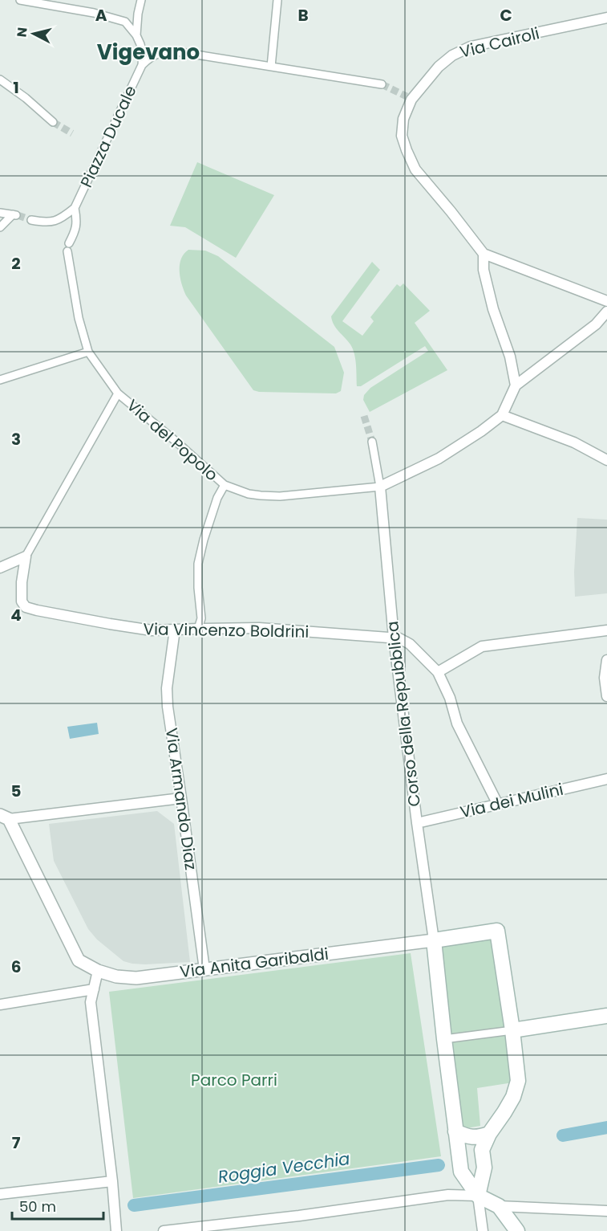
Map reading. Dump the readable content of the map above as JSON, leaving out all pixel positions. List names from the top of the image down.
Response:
{
  "streets": {
    "street": [
      "Via Cairoli",
      "Piazza Ducale",
      "Via del Popolo",
      "Via Vincenzo Boldrini",
      "Corso della Repubblica",
      "Via Armando Diaz",
      "Via dei Mulini",
      "Via Anita Garibaldi"
    ]
  },
  "crossings": [
    ["Piazza Ducale", "Via del Popolo"],
    ["Via del Popolo", "Corso della Repubblica"],
    ["Via Vincenzo Boldrini", "Corso della Repubblica"],
    ["Via Vincenzo Boldrini", "Via Armando Diaz"],
    ["Corso della Repubblica", "Via dei Mulini"],
    ["Corso della Repubblica", "Via Anita Garibaldi"],
    ["Via Armando Diaz", "Via Anita Garibaldi"]
  ],
  "districts": ["Vigevano"],
  "water": ["Roggia Vecchia"],
  "parks": ["Parco Parri"],
  "scale_bar": "50 m",
  "north": "left",
  "grid": {
    "columns": ["A", "B", "C"],
    "rows": [
      "1",
      "2",
      "3",
      "4",
      "5",
      "6",
      "7"
    ]
  }
}
